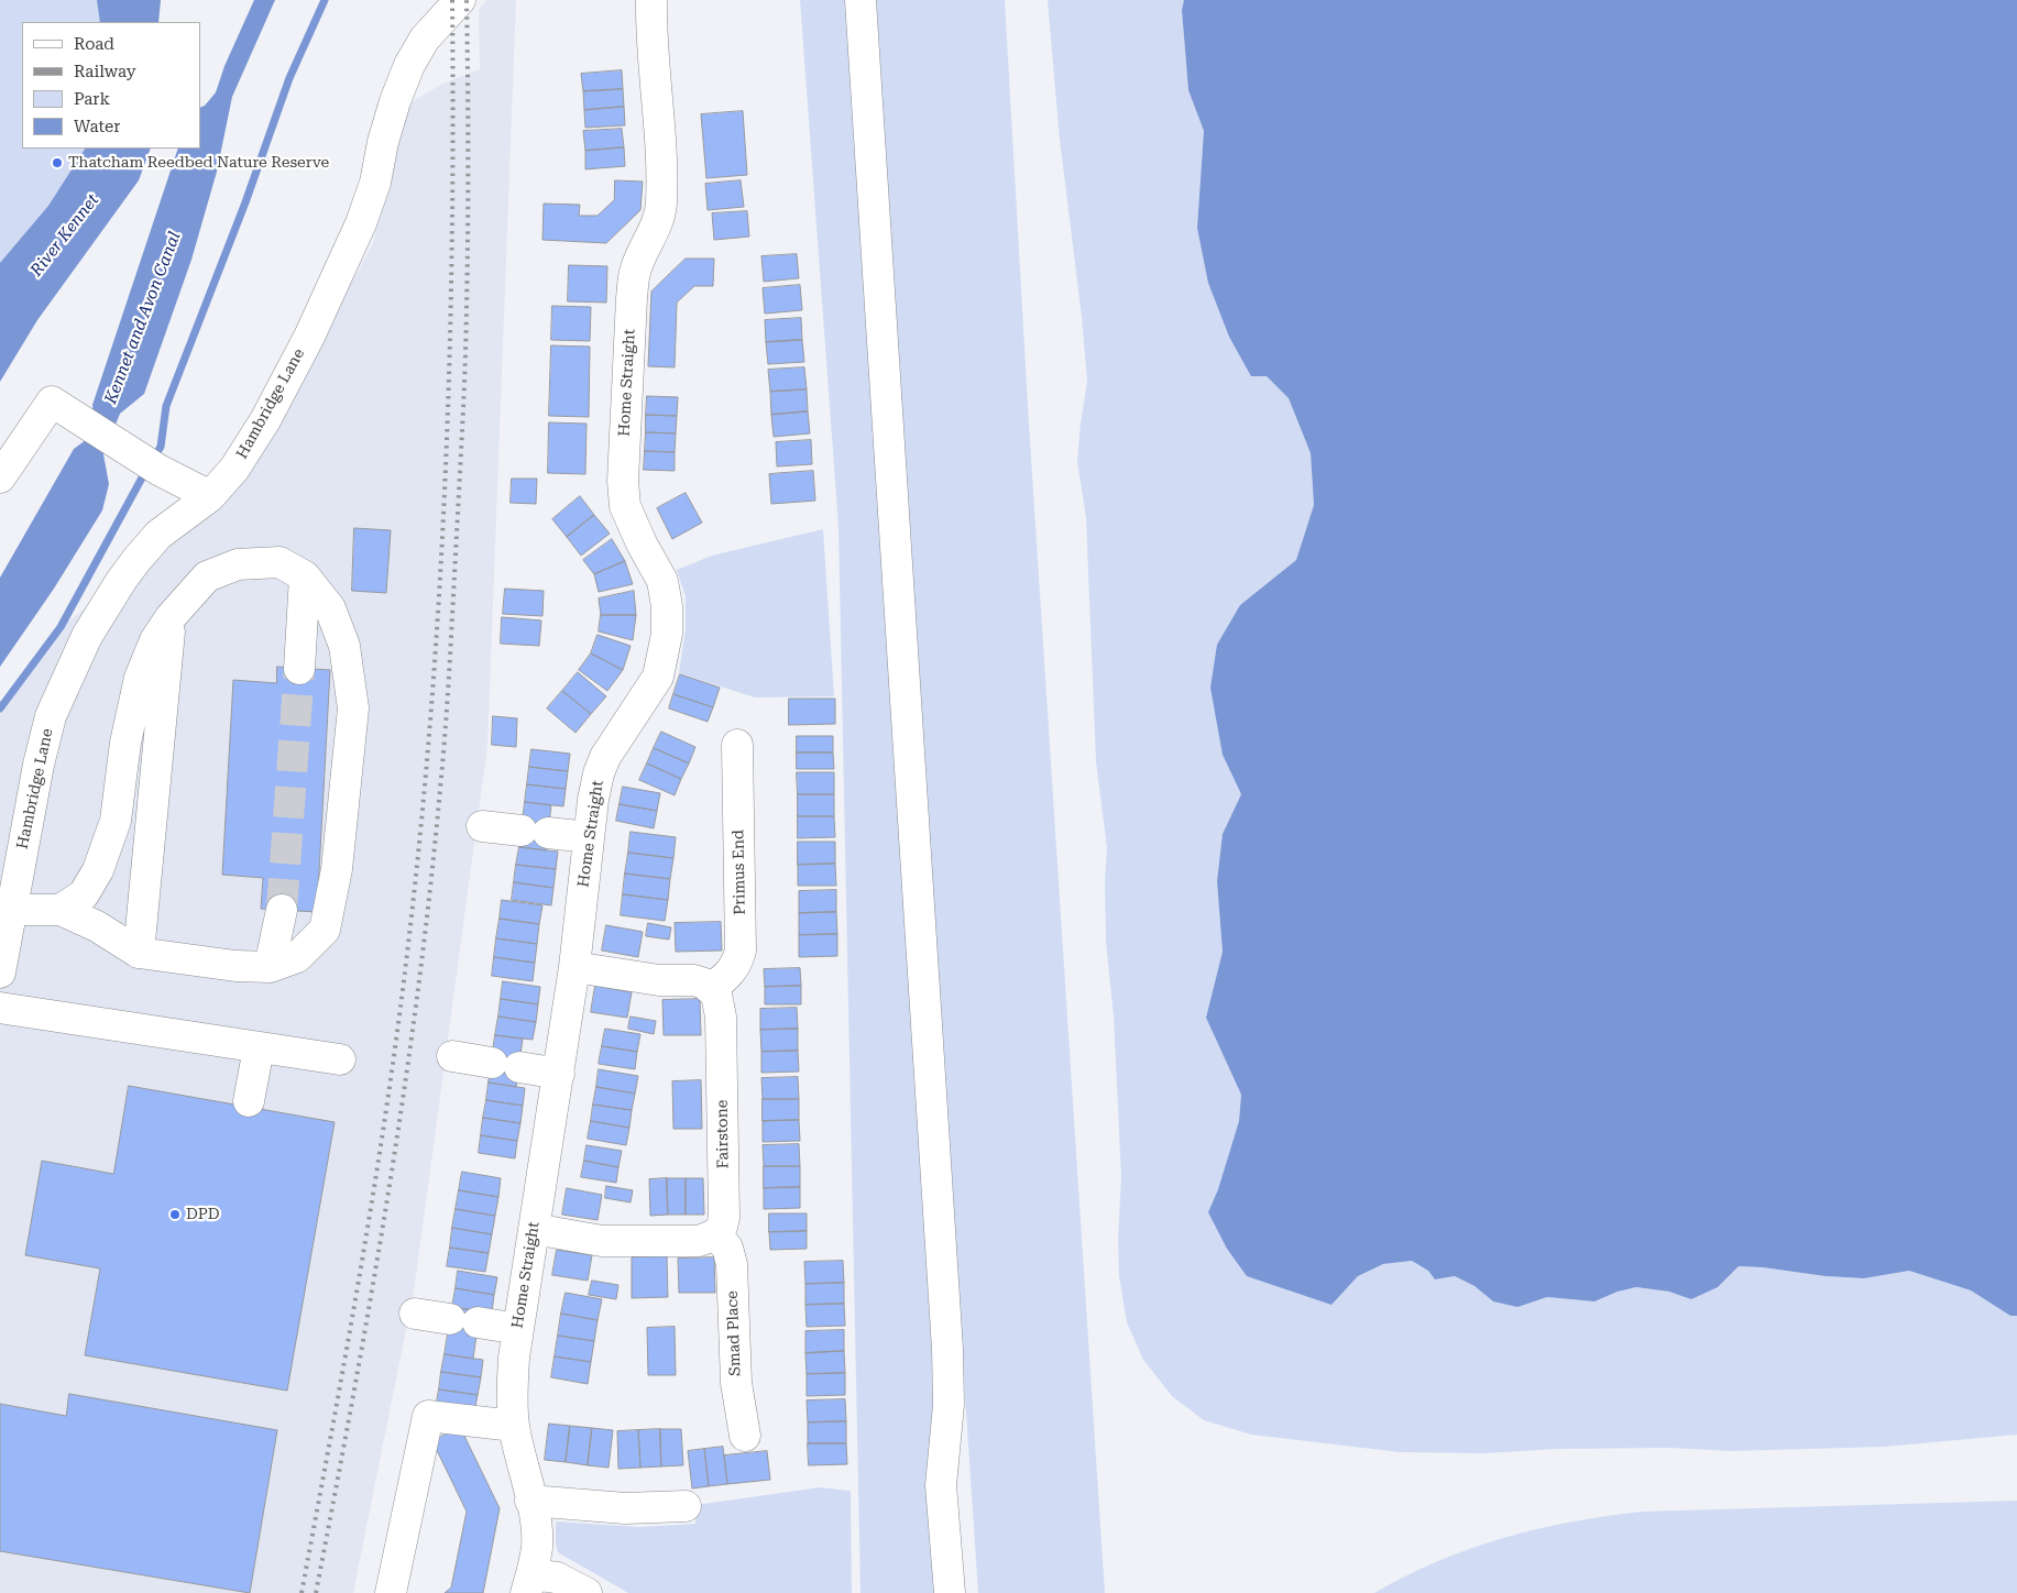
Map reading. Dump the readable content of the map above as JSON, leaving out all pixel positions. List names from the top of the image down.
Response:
{
  "streets": {
    "street": [
      "Home Straight",
      "Hambridge Lane",
      "Primus End",
      "Fairstone",
      "Smad Place"
    ]
  },
  "crossings": [
    ["Primus End", "Fairstone"],
    ["Fairstone", "Smad Place"]
  ],
  "water": ["River Kennet", "Kennet and Avon Canal"],
  "places": ["Thatcham Reedbed Nature Reserve", "DPD"],
  "legend": [
    "Road",
    "Railway",
    "Park",
    "Water"
  ]
}
